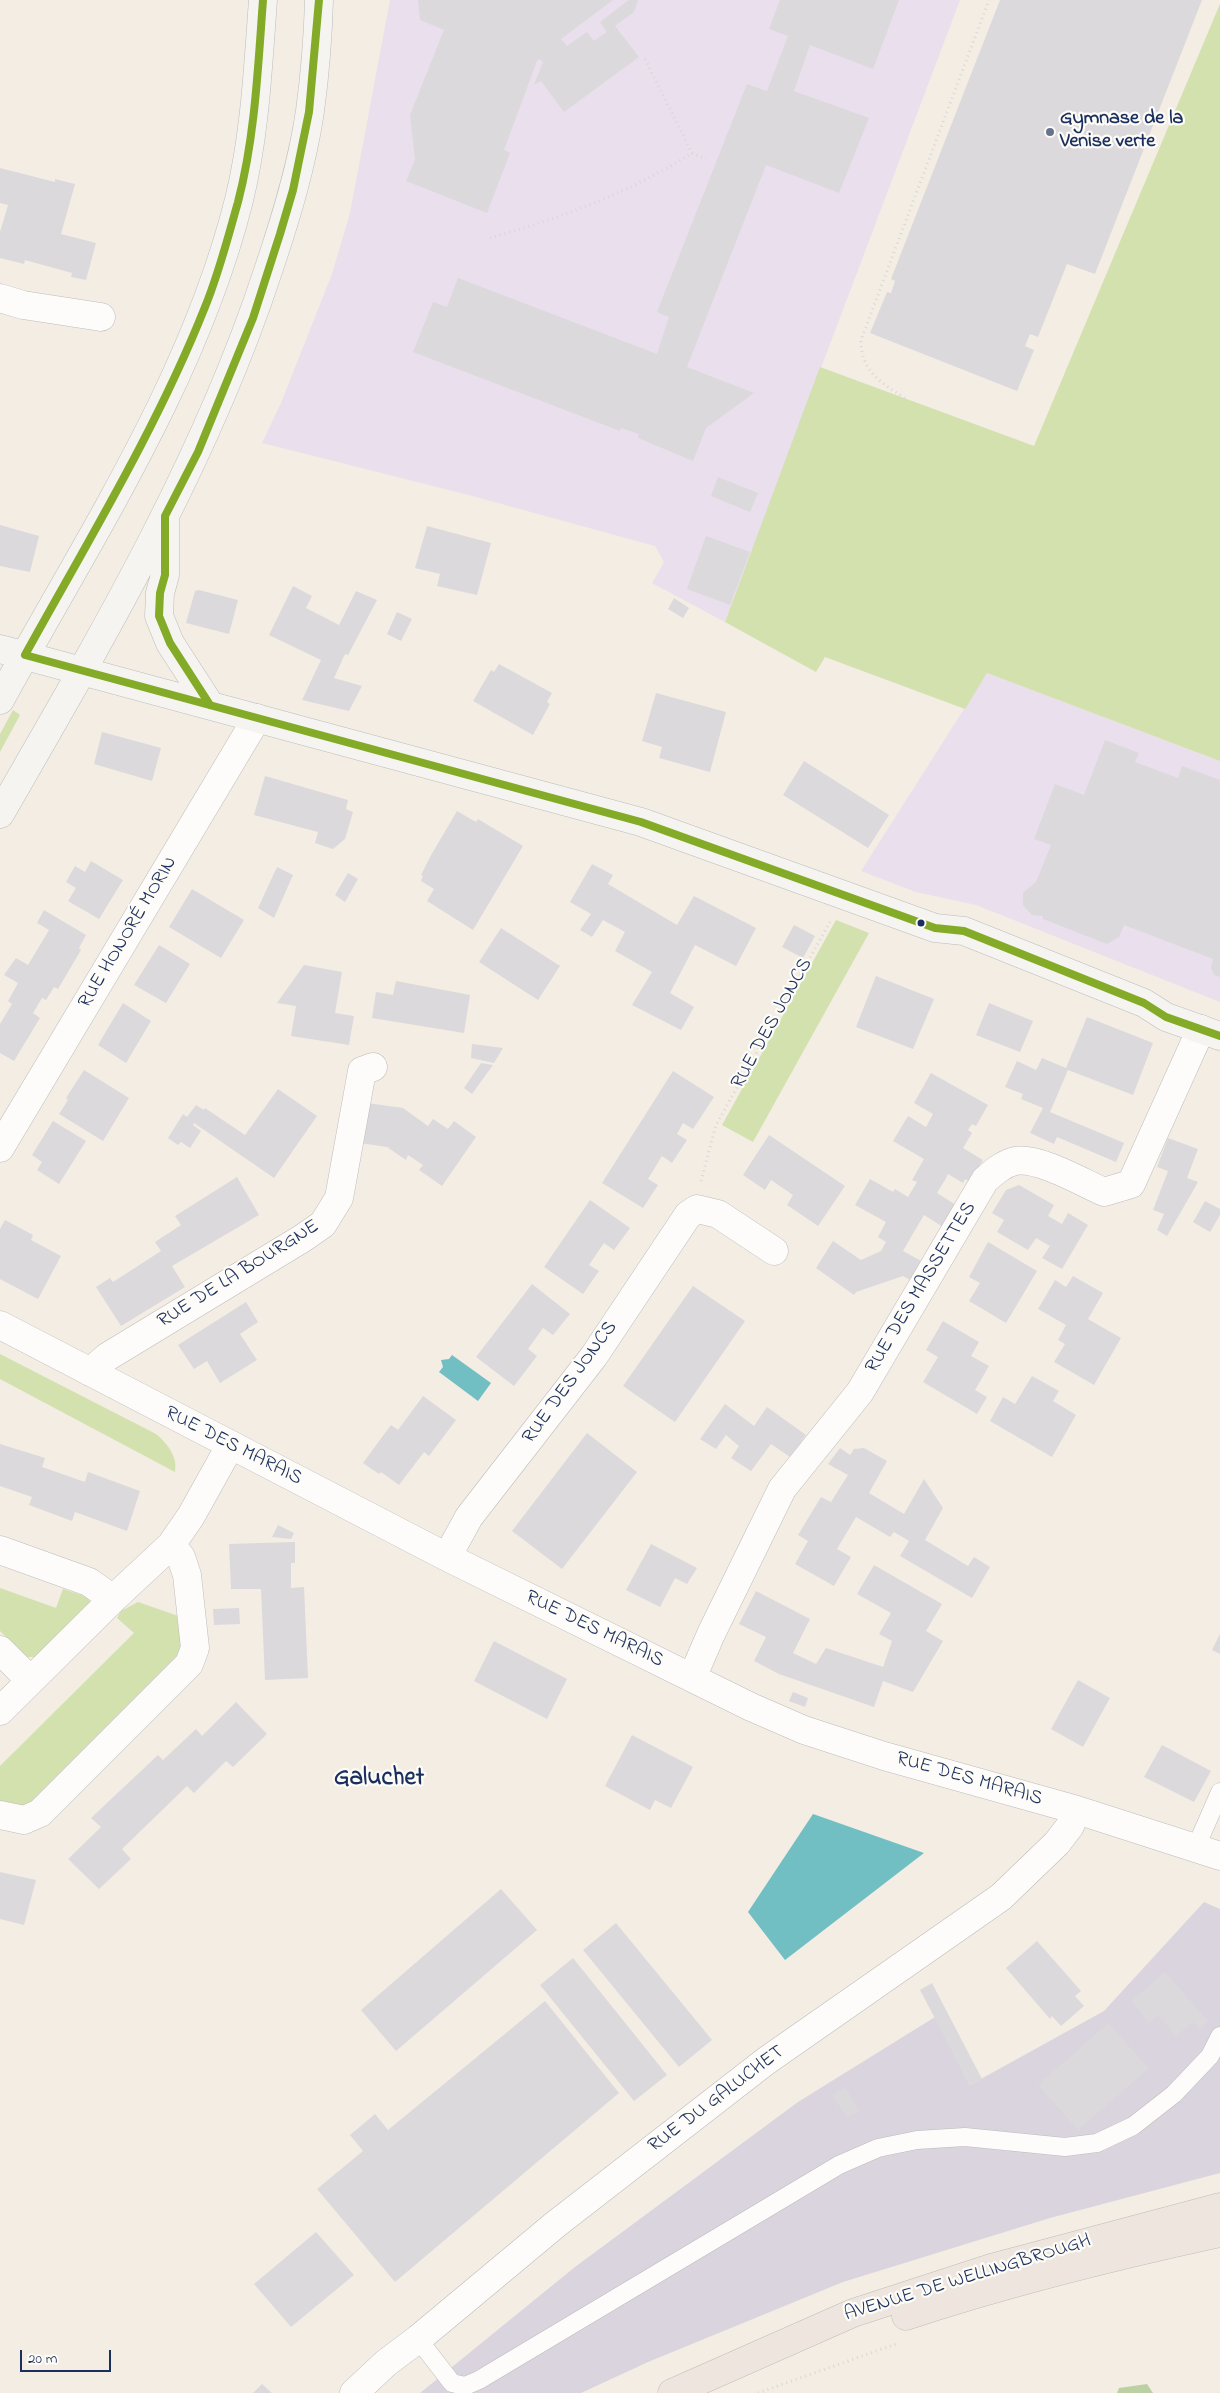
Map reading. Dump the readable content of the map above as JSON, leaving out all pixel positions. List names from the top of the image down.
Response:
{
  "streets": {
    "main road": ["AVENUE DE WELLINGBROUGH"],
    "street": [
      "RUE HONORÉ MORIN",
      "RUE DES JONCS",
      "RUE DE LA BOURGNE",
      "RUE DES MASSETTES",
      "RUE DES MARAIS",
      "RUE DU GALUCHET"
    ]
  },
  "crossings": [
    ["RUE DES JONCS", "RUE DES MARAIS"],
    ["RUE DE LA BOURGNE", "RUE DES MARAIS"],
    ["RUE DES MASSETTES", "RUE DES MARAIS"],
    ["RUE DES MARAIS", "RUE DU GALUCHET"]
  ],
  "districts": ["Galuchet"],
  "places": ["Gymnase de la Venise verte"],
  "scale_bar": "20 m"
}
